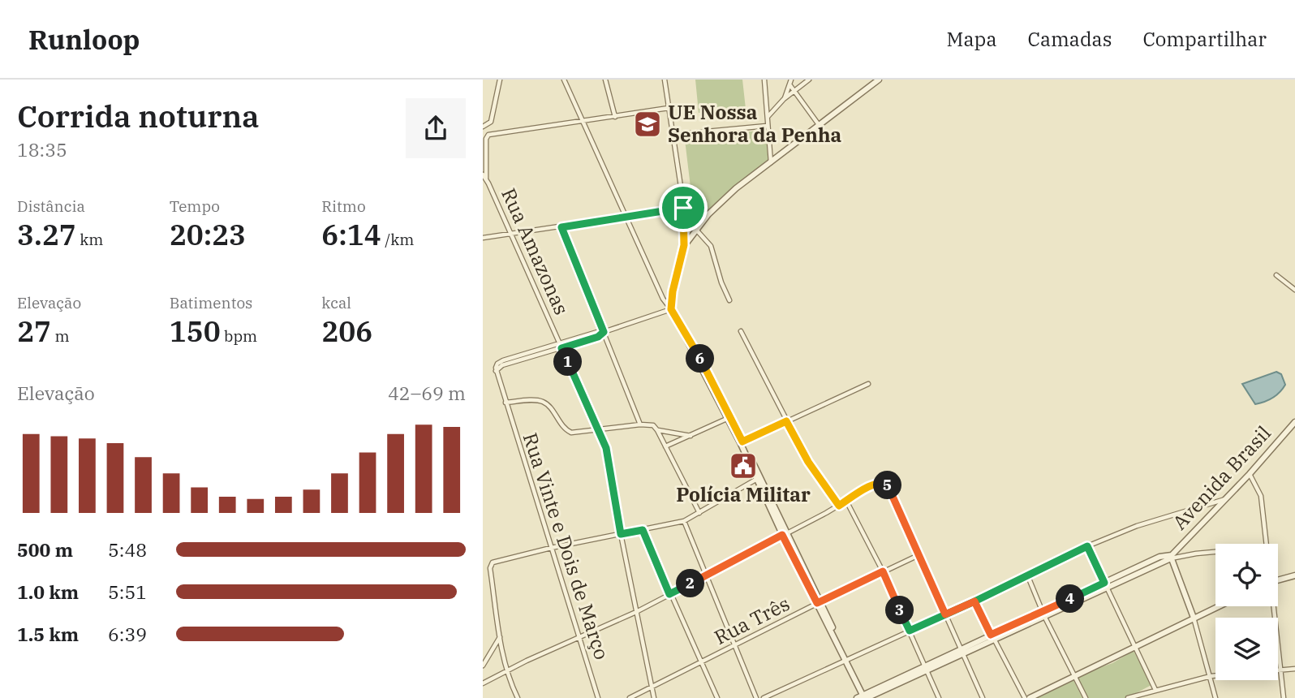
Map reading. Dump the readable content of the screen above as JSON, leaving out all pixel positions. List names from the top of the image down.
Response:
{
  "streets": {
    "street": [
      "Rua Amazonas",
      "Avenida Brasil",
      "Rua Vinte e Dois de Março",
      "Rua Três"
    ]
  },
  "crossings": [
    ["Rua Amazonas", "Rua Vinte e Dois de Março"],
    ["Rua Amazonas", "Rua Três"]
  ],
  "places": {
    "school or university": ["UE Nossa Senhora da Penha"],
    "public building": ["Polícia Militar"]
  },
  "page": {
    "header": "Runloop",
    "nav": ["Mapa", "Camadas", "Compartilhar"],
    "heading": ["Corrida noturna", "18:35"],
    "stats": [
      ["Distância", "3.27 km"],
      ["Tempo", "20:23"],
      ["Ritmo", "6:14 /km"],
      ["Elevação", "27 m"],
      ["Batimentos", "150 bpm"],
      ["kcal", "206"]
    ],
    "pins": [
      "6",
      "1",
      "5",
      "2",
      "4",
      "3"
    ],
    "chart": ["Elevação", "42–69 m"],
    "list": [
      {
        "name": "500 m",
        "note": "5:48"
      },
      {
        "name": "1.0 km",
        "note": "5:51"
      },
      {
        "name": "1.5 km",
        "note": "6:39"
      }
    ]
  }
}
